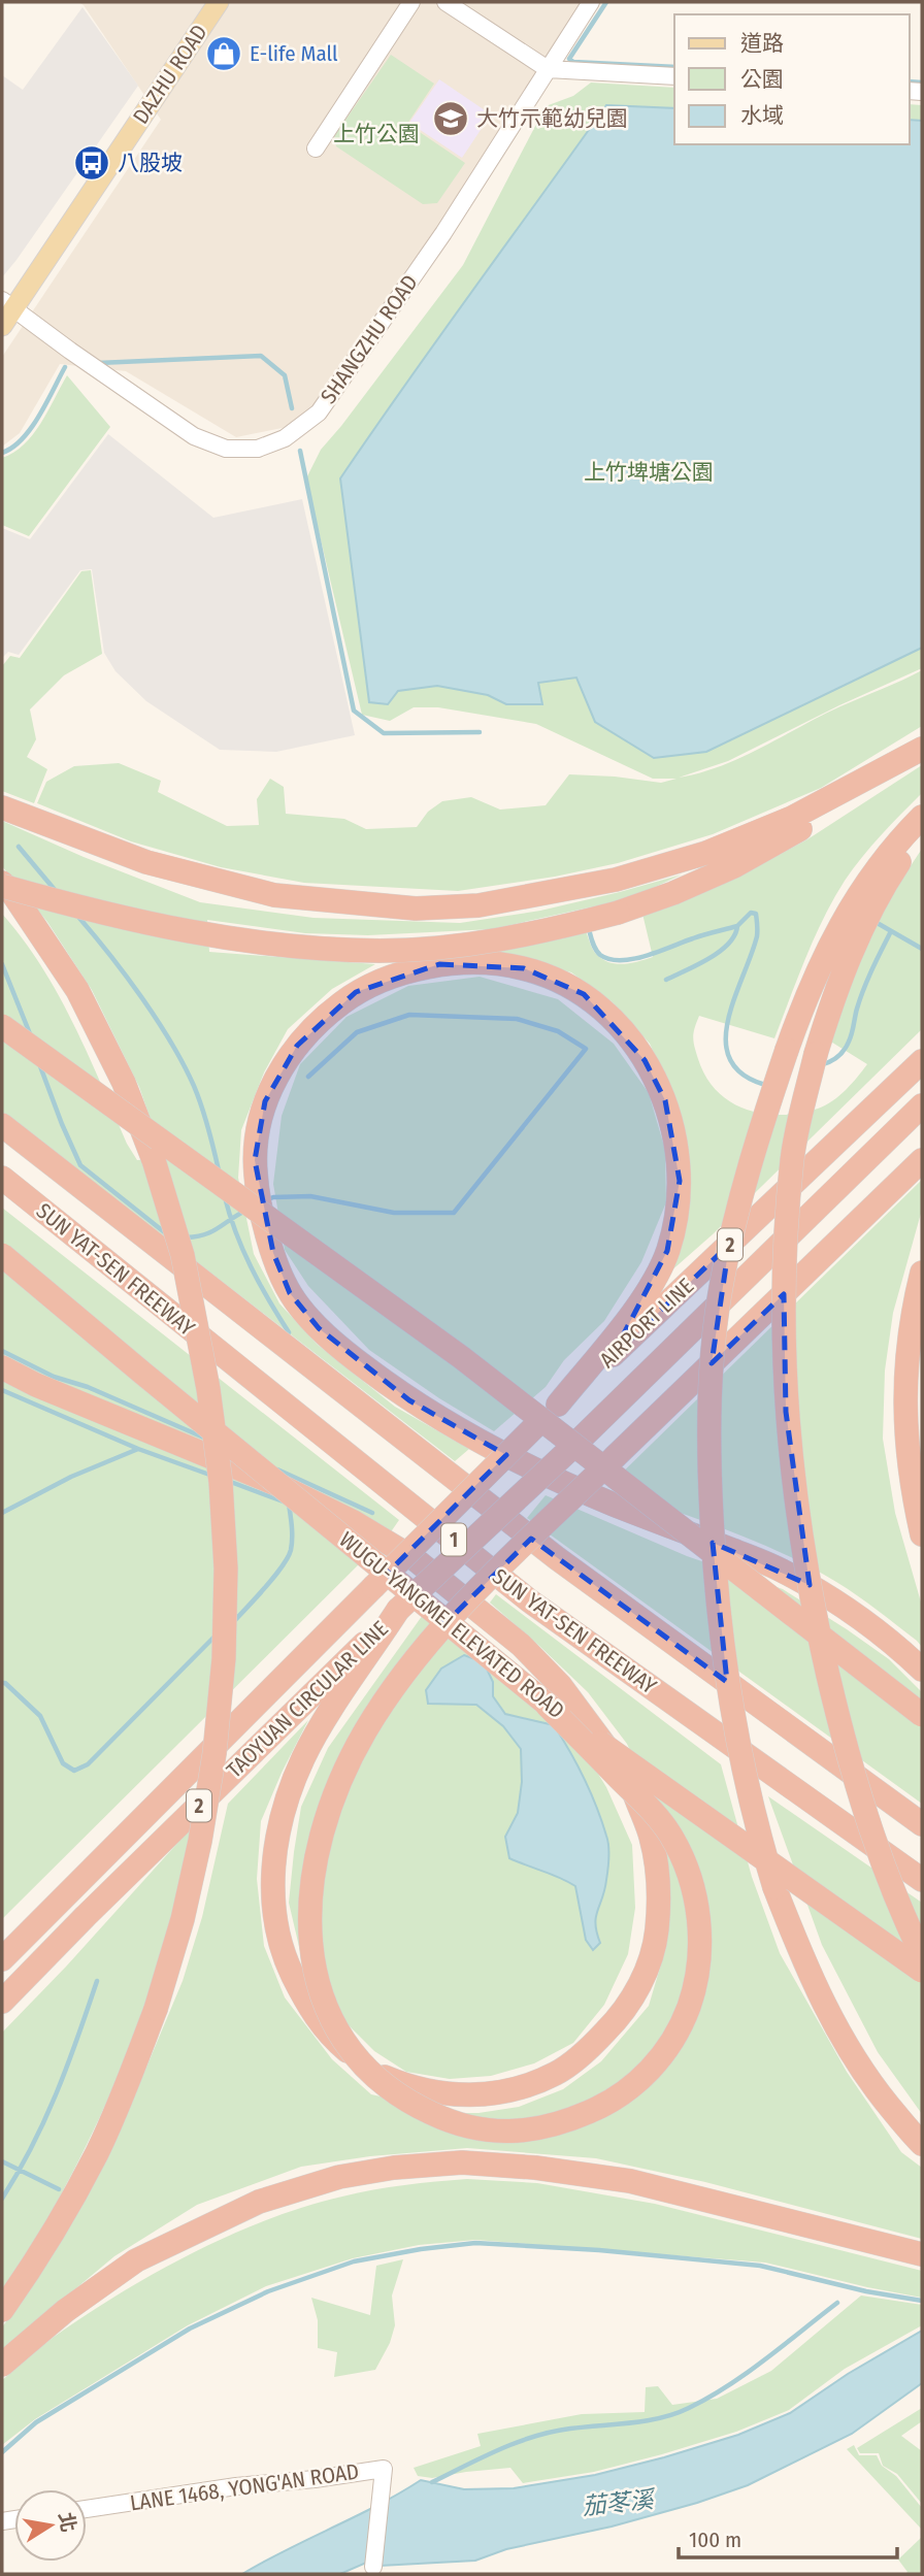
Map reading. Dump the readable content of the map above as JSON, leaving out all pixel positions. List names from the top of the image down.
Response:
{
  "streets": {
    "highway": [
      "2",
      "SUN YAT-SEN FREEWAY",
      "AIRPORT LINE",
      "1",
      "WUGU-YANGMEI ELEVATED ROAD",
      "TAOYUAN CIRCULAR LINE"
    ],
    "main road": ["DAZHU ROAD"],
    "street": ["SHANGZHU ROAD", "LANE 1468, YONG'AN ROAD"]
  },
  "crossings": [
    ["DAZHU ROAD", "SHANGZHU ROAD"],
    ["AIRPORT LINE", "TAOYUAN CIRCULAR LINE"]
  ],
  "water": ["茄苳溪"],
  "parks": ["上竹公園", "上竹埤塘公園"],
  "places": {
    "shop": ["E-life Mall"],
    "school or university": ["大竹示範幼兒園"],
    "bus stop": ["八股坡"]
  },
  "legend": ["道路", "公園", "水域"],
  "scale_bar": "100 m",
  "north": "right"
}
